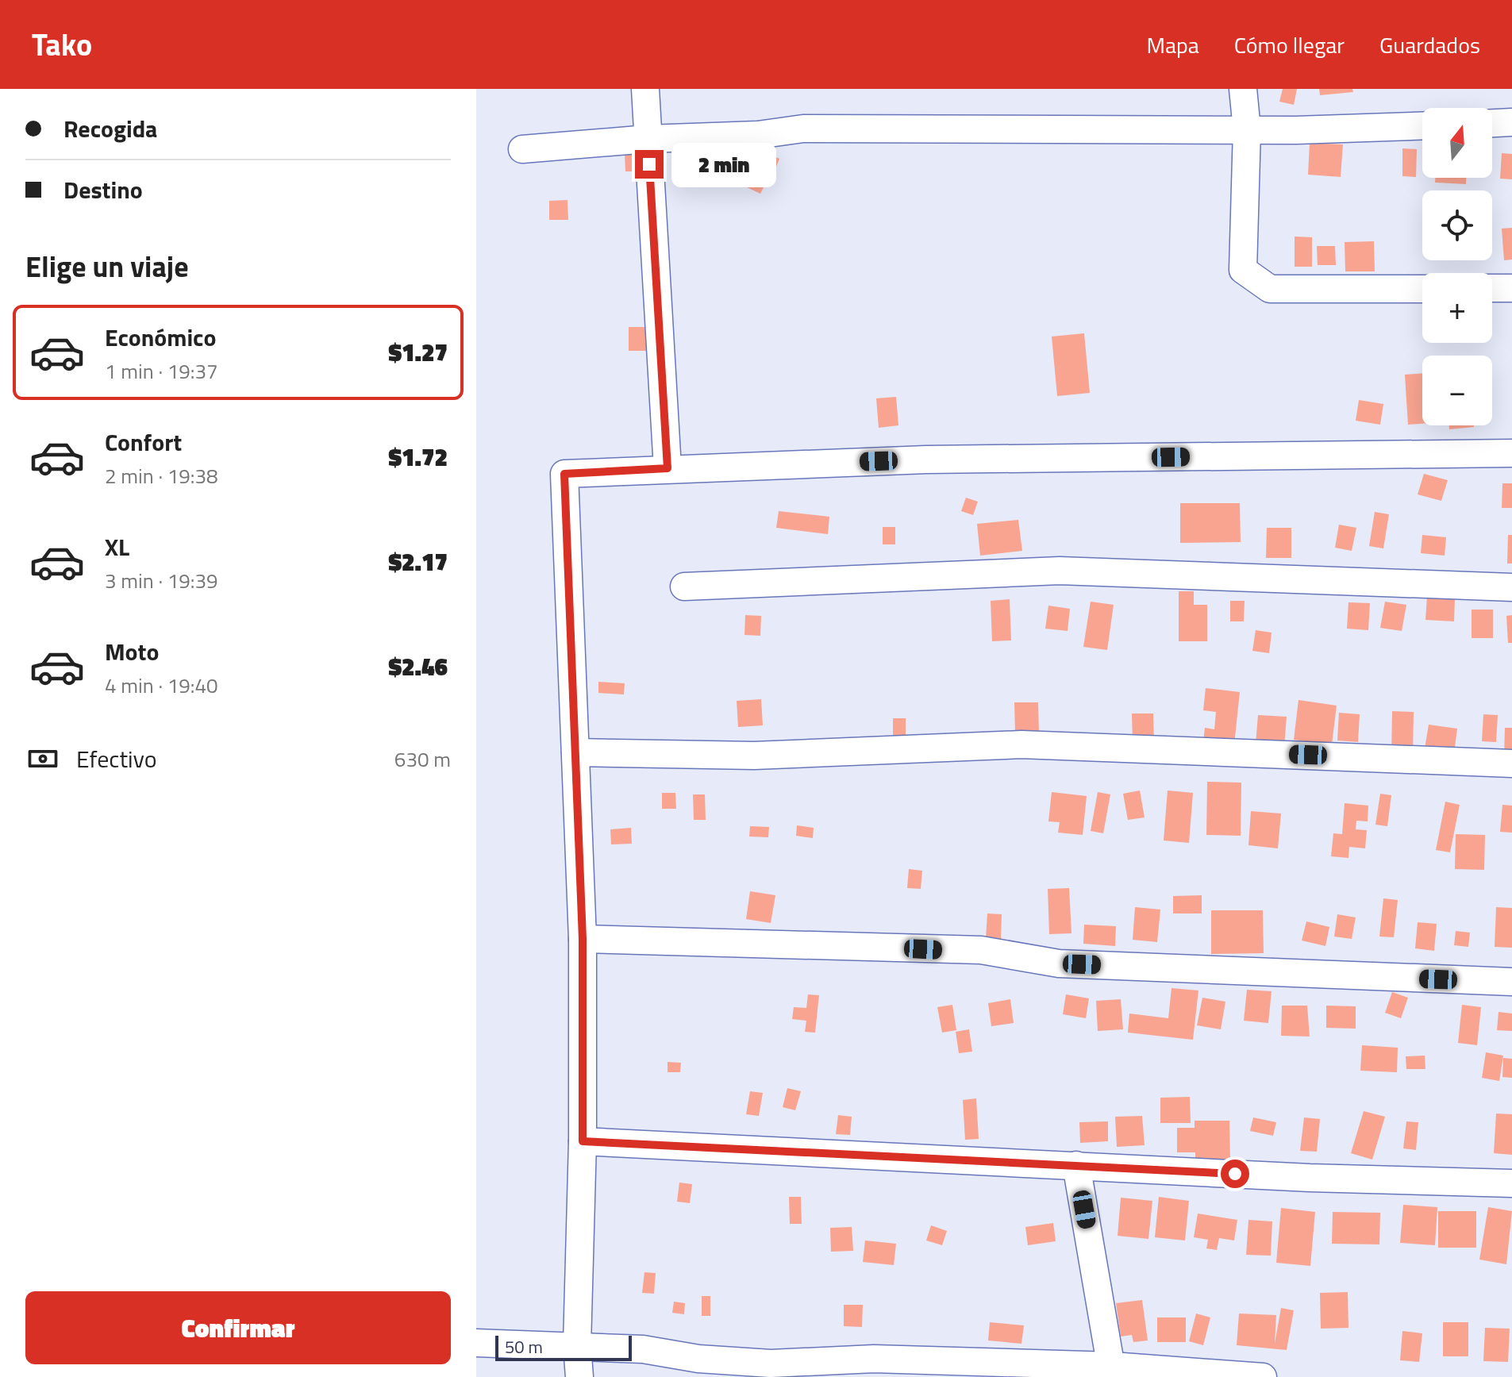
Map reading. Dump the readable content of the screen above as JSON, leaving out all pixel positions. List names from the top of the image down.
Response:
{
  "scale_bar": "50 m",
  "north": "top",
  "page": {
    "header": "Tako",
    "nav": ["Mapa", "Cómo llegar", "Guardados"],
    "banner": ["Recogida", "Destino"],
    "map_buttons": ["+", "−"],
    "bubble": "2 min",
    "heading": "Elige un viaje",
    "list": [
      {
        "name": "Económico",
        "note": "1 min · 19:37",
        "value": "$1.27"
      },
      {
        "name": "Confort",
        "note": "2 min · 19:38",
        "value": "$1.72"
      },
      {
        "name": "XL",
        "note": "3 min · 19:39",
        "value": "$2.17"
      },
      {
        "name": "Moto",
        "note": "4 min · 19:40",
        "value": "$2.46"
      }
    ],
    "pay": ["Efectivo", "630 m"],
    "buttons": "Confirmar",
    "scale": "50 m"
  }
}
